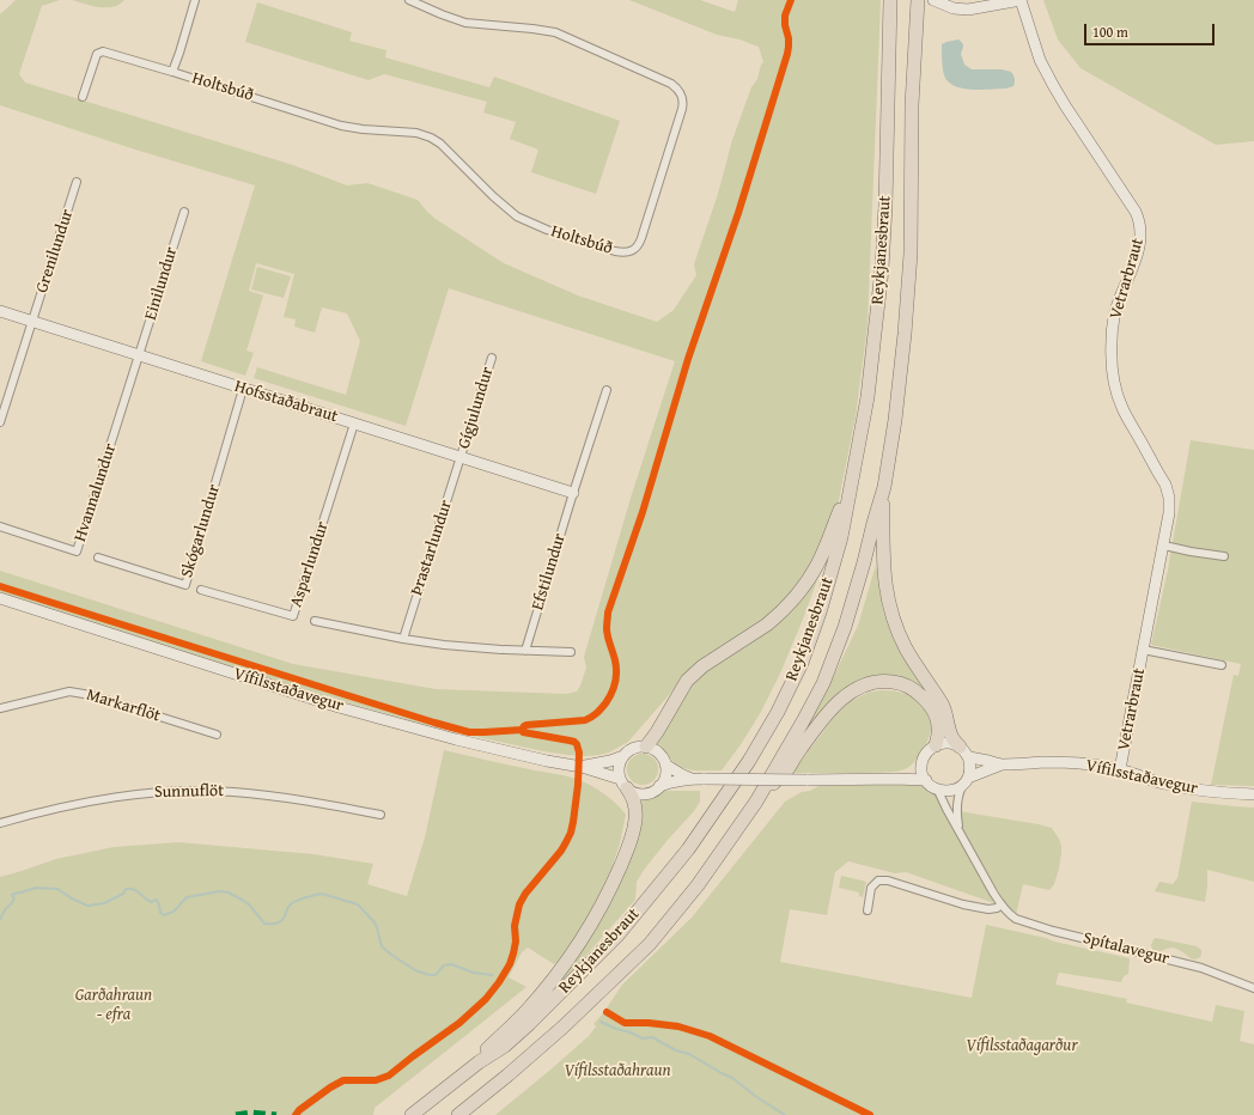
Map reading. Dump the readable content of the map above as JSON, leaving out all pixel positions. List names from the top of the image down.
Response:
{
  "streets": {
    "highway": ["Reykjanesbraut"],
    "main road": ["Vetrarbraut", "Hofsstaðabraut", "Vífilsstaðavegur"],
    "street": [
      "Holtsbúð",
      "Grenilundur",
      "Einilundur",
      "Gígjulundur",
      "Hvannalundur",
      "Skógarlundur",
      "Þrastarlundur",
      "Asparlundur",
      "Efstilundur",
      "Markarflöt",
      "Sunnuflöt",
      "Spítalavegur"
    ]
  },
  "crossings": [
    ["Grenilundur", "Hofsstaðabraut"],
    ["Vetrarbraut", "Vífilsstaðavegur"],
    ["Einilundur", "Hofsstaðabraut"],
    ["Einilundur", "Hvannalundur"],
    ["Hofsstaðabraut", "Gígjulundur"],
    ["Hofsstaðabraut", "Hvannalundur"],
    ["Hofsstaðabraut", "Skógarlundur"],
    ["Hofsstaðabraut", "Þrastarlundur"],
    ["Hofsstaðabraut", "Asparlundur"],
    ["Hofsstaðabraut", "Efstilundur"],
    ["Gígjulundur", "Þrastarlundur"],
    ["Vífilsstaðavegur", "Spítalavegur"]
  ],
  "parks": ["Garðahraun - efra", "Vífilsstaðagarður", "Vífilsstaðahraun"],
  "scale_bar": "100 m"
}
